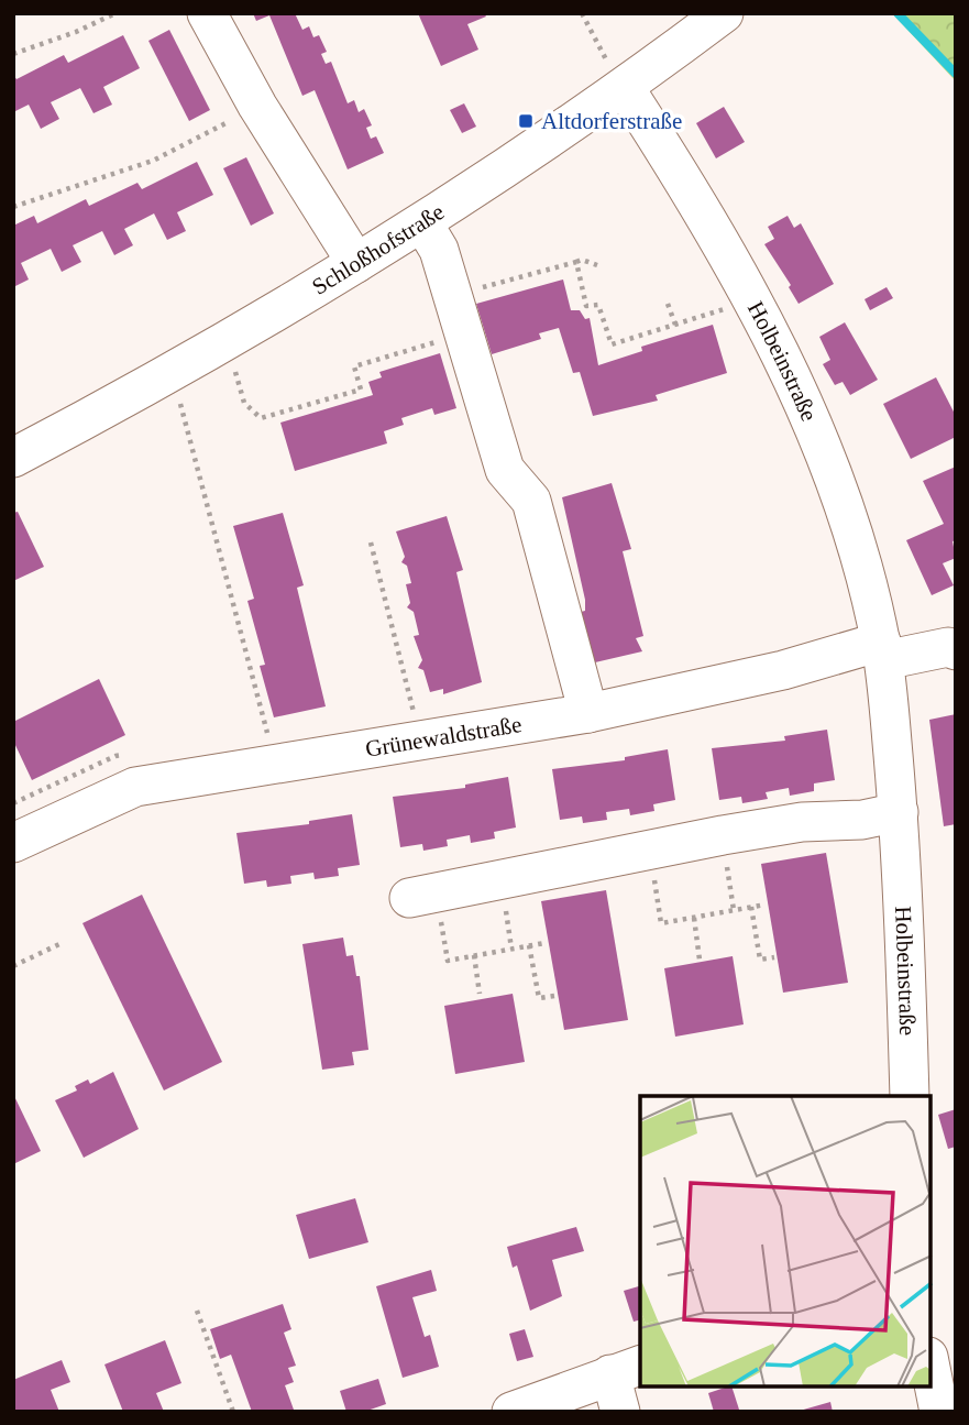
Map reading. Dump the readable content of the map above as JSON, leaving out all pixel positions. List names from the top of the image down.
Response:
{
  "streets": {
    "street": ["Schloßhofstraße", "Holbeinstraße", "Grünewaldstraße"]
  },
  "crossings": [
    ["Schloßhofstraße", "Holbeinstraße"],
    ["Holbeinstraße", "Grünewaldstraße"]
  ],
  "places": {
    "transit": ["Altdorferstraße"]
  }
}
